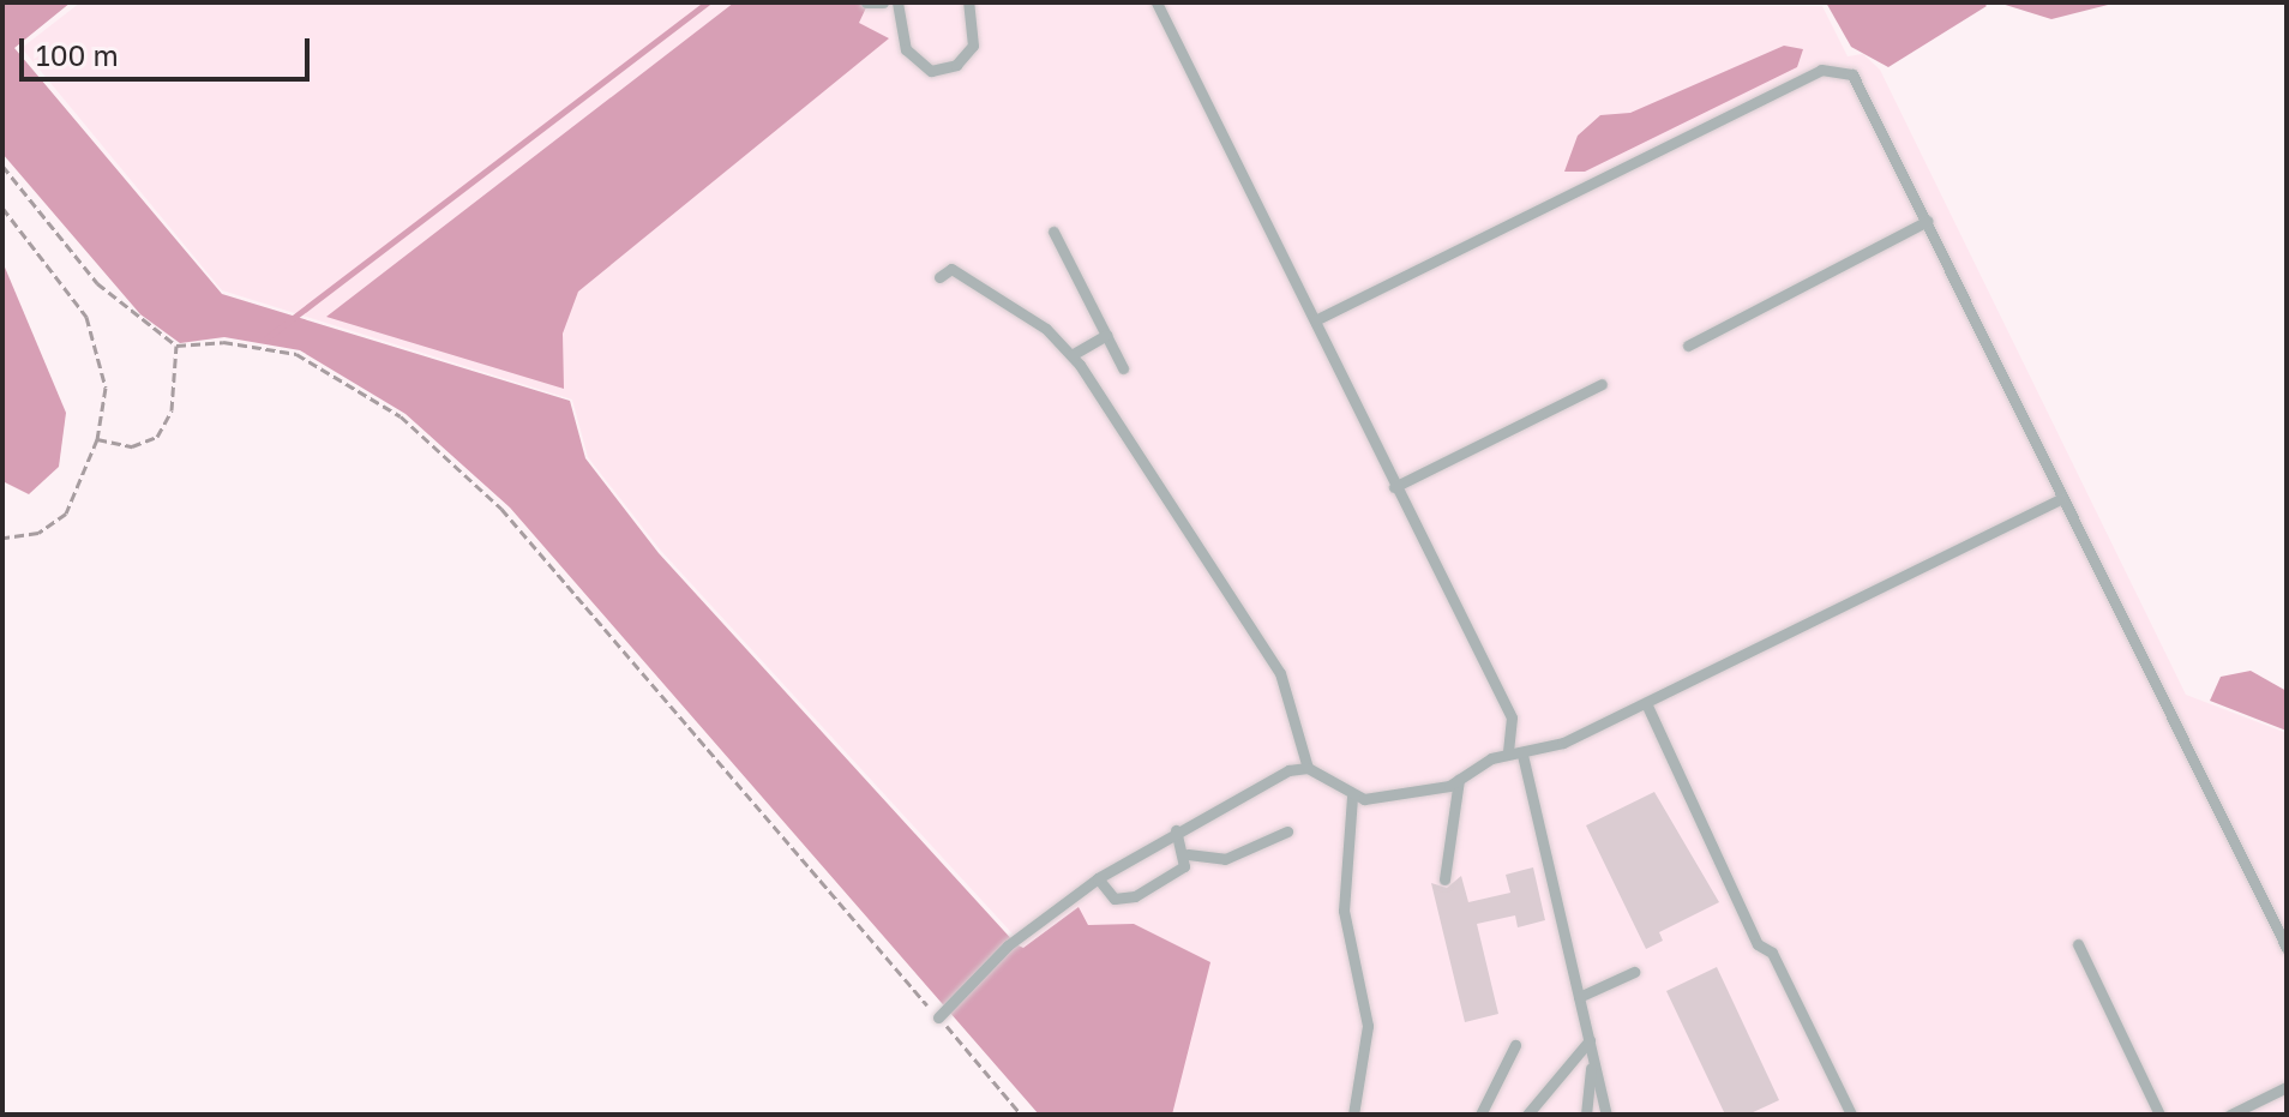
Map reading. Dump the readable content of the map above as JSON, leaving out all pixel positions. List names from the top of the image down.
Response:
{
  "scale_bar": "100 m"
}
